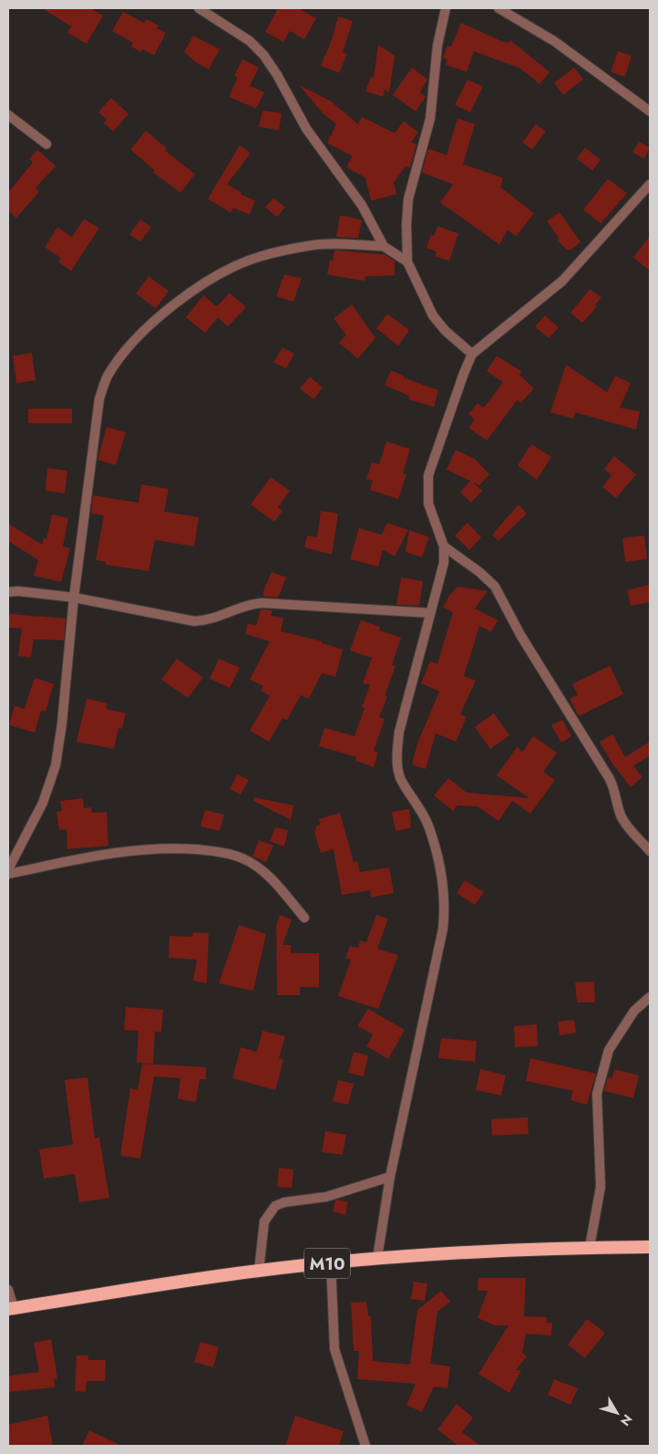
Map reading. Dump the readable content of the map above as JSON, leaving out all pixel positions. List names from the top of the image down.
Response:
{
  "streets": {
    "highway": ["M10"]
  },
  "north": "bottom right"
}
